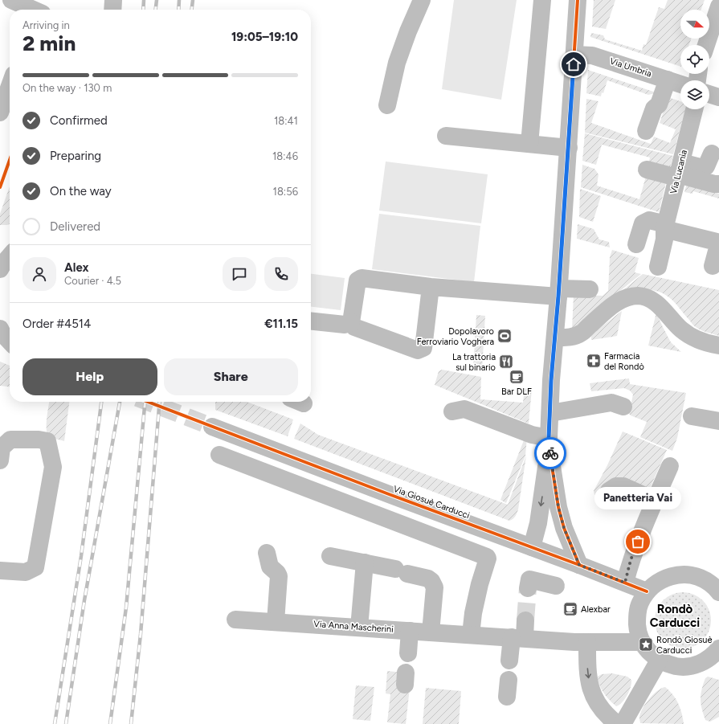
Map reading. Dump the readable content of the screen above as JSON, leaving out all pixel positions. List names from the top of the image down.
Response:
{
  "streets": {
    "street": [
      "Via Umbria",
      "Via Lucania",
      "Via Giosuè Carducci",
      "Via Anna Mascherini"
    ]
  },
  "districts": ["Rondò Carducci"],
  "places": {
    "sports": ["Dopolavoro Ferroviario Voghera"],
    "pharmacy": ["Farmacia del Rondò"],
    "restaurant": ["La trattoria sul binario"],
    "cafe": ["Bar DLF", "Alexbar"],
    "other": ["Panetteria Vai"],
    "place": ["Rondò Giosuè Carducci"]
  },
  "north": "right",
  "page": {
    "heading": ["2 min", "Arriving in", "19:05–19:10"],
    "panel": [
      "Alex",
      "Courier · 4.5",
      "Order #4514",
      "€11.15"
    ],
    "bar": "On the way · 130 m",
    "list": [
      ["Confirmed", "18:41"],
      ["Preparing", "18:46"],
      ["On the way", "18:56"],
      "Delivered"
    ],
    "buttons": ["Help", "Share"],
    "bubble": "Panetteria Vai"
  }
}
